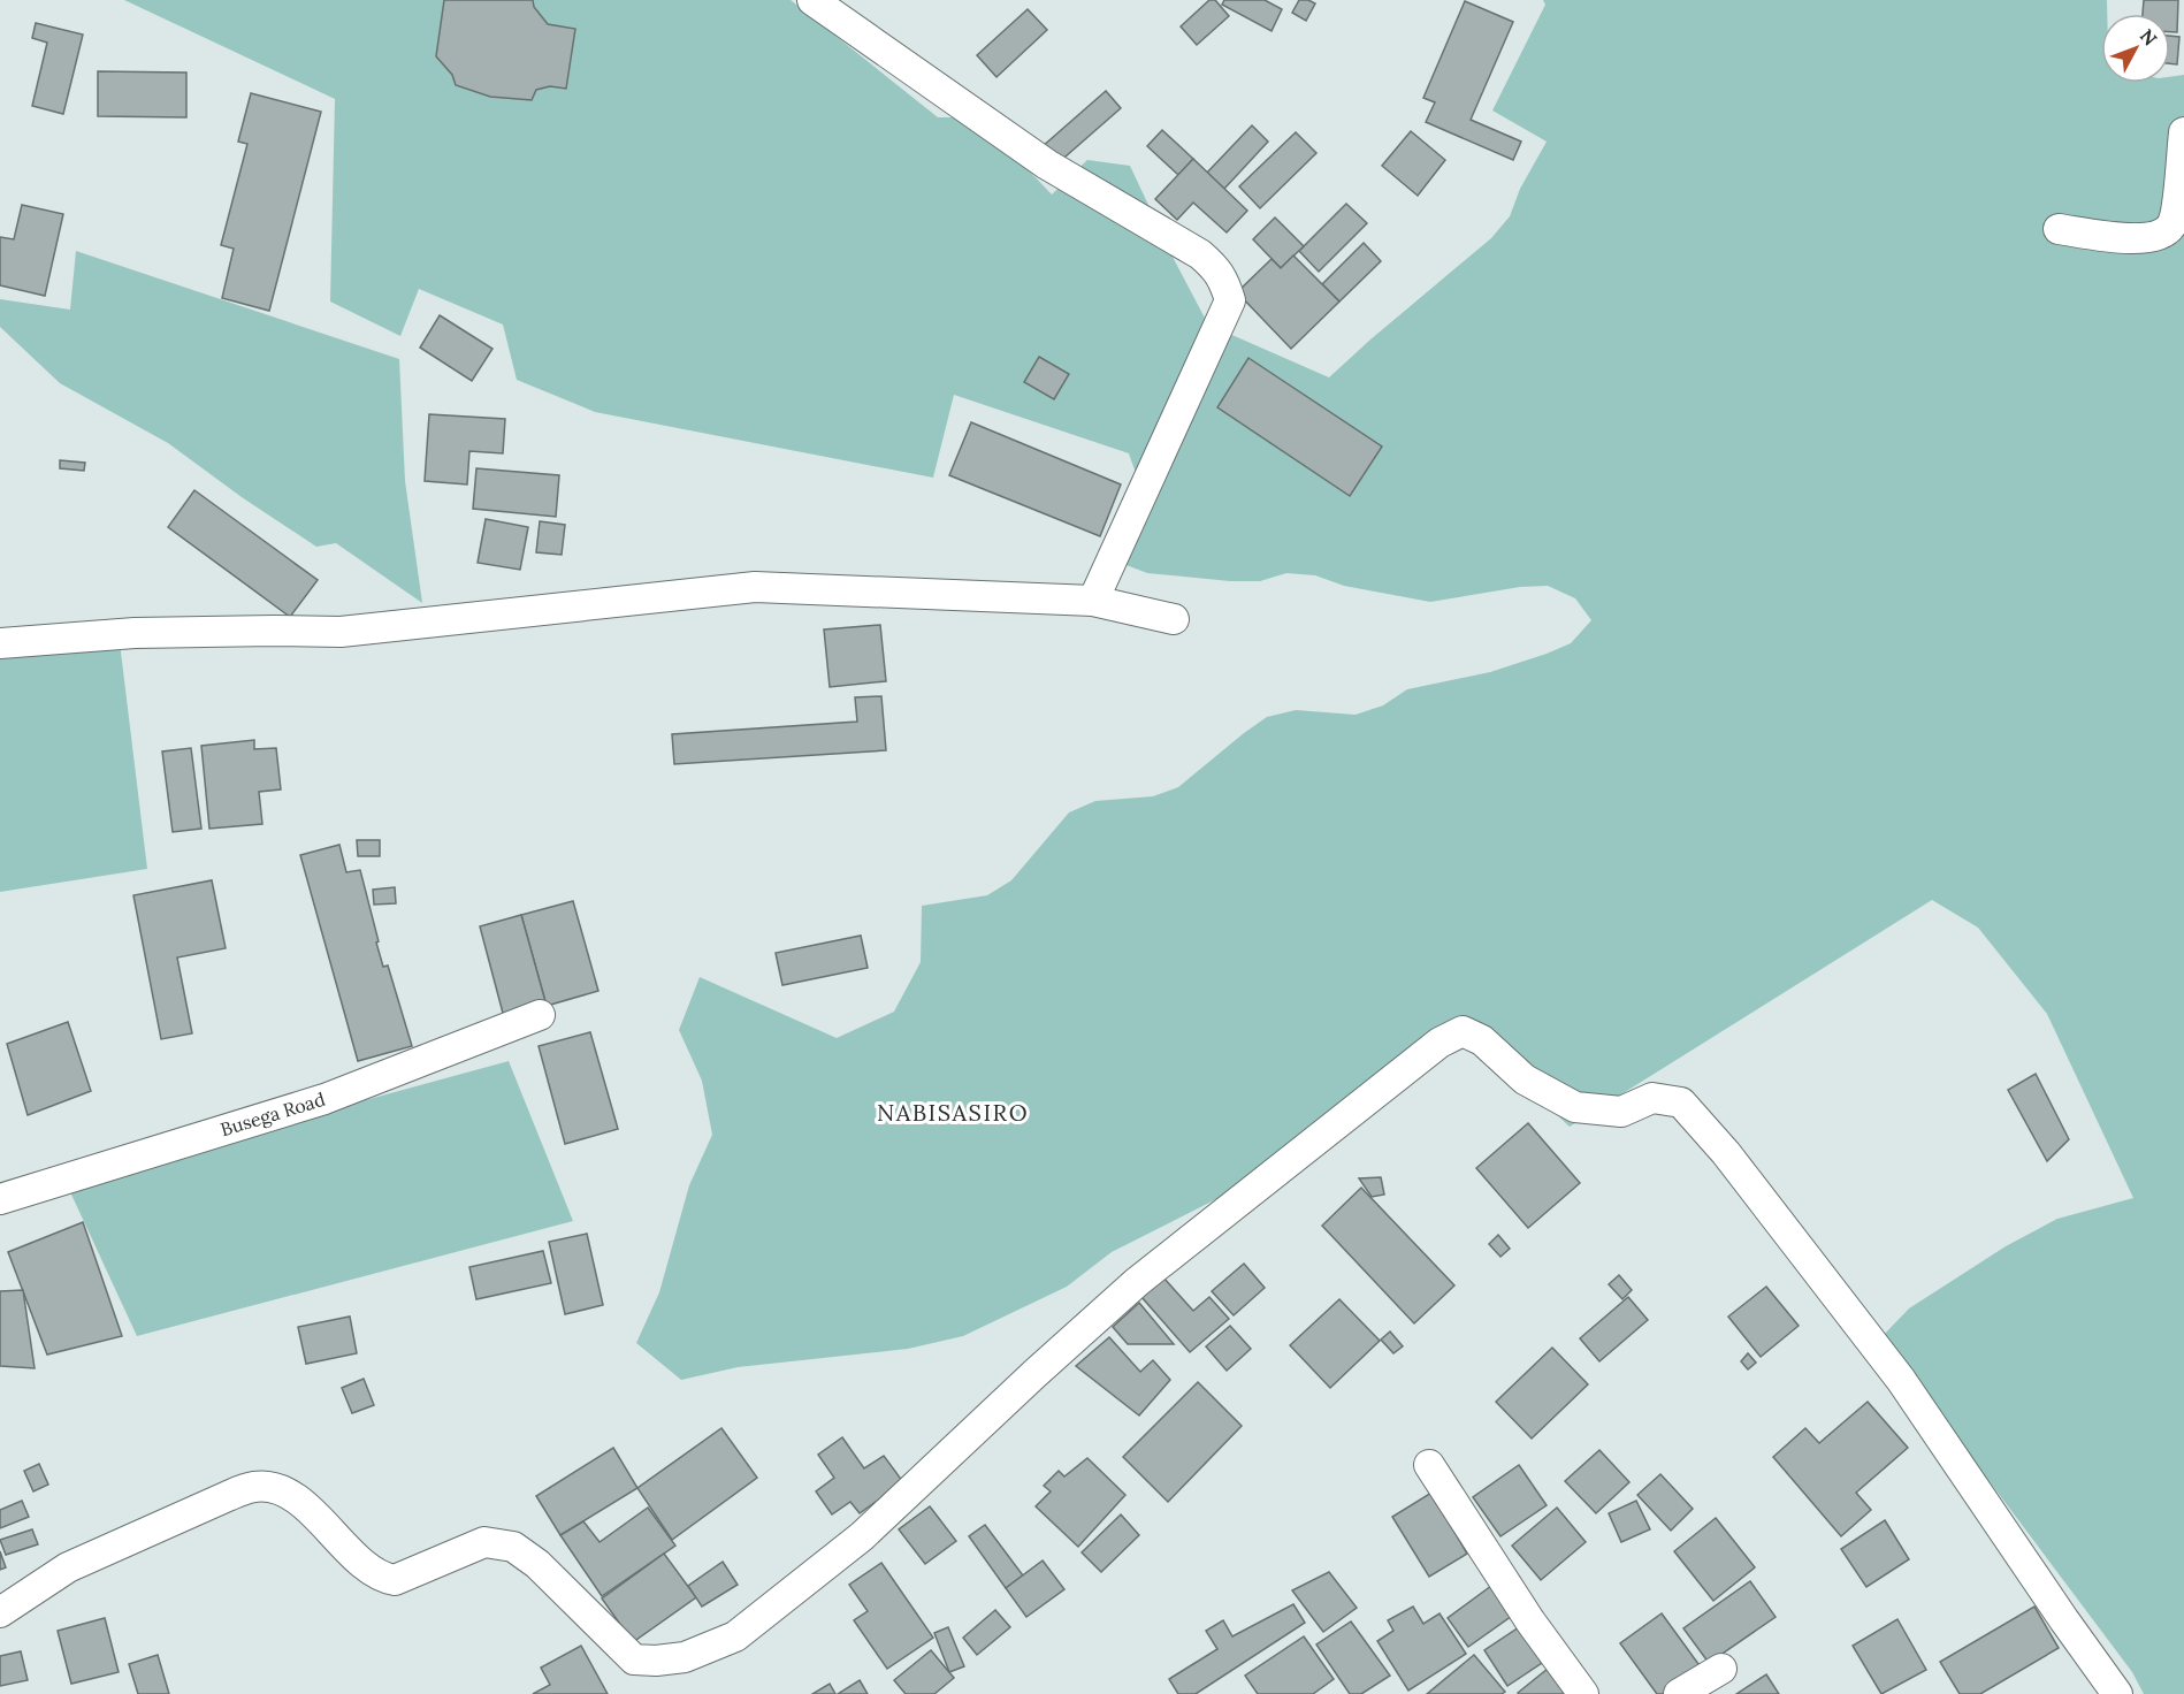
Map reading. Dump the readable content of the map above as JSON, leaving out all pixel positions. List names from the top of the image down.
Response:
{
  "streets": {
    "street": ["Busega Road"]
  },
  "districts": ["NABISASIRO"],
  "north": "top right"
}
